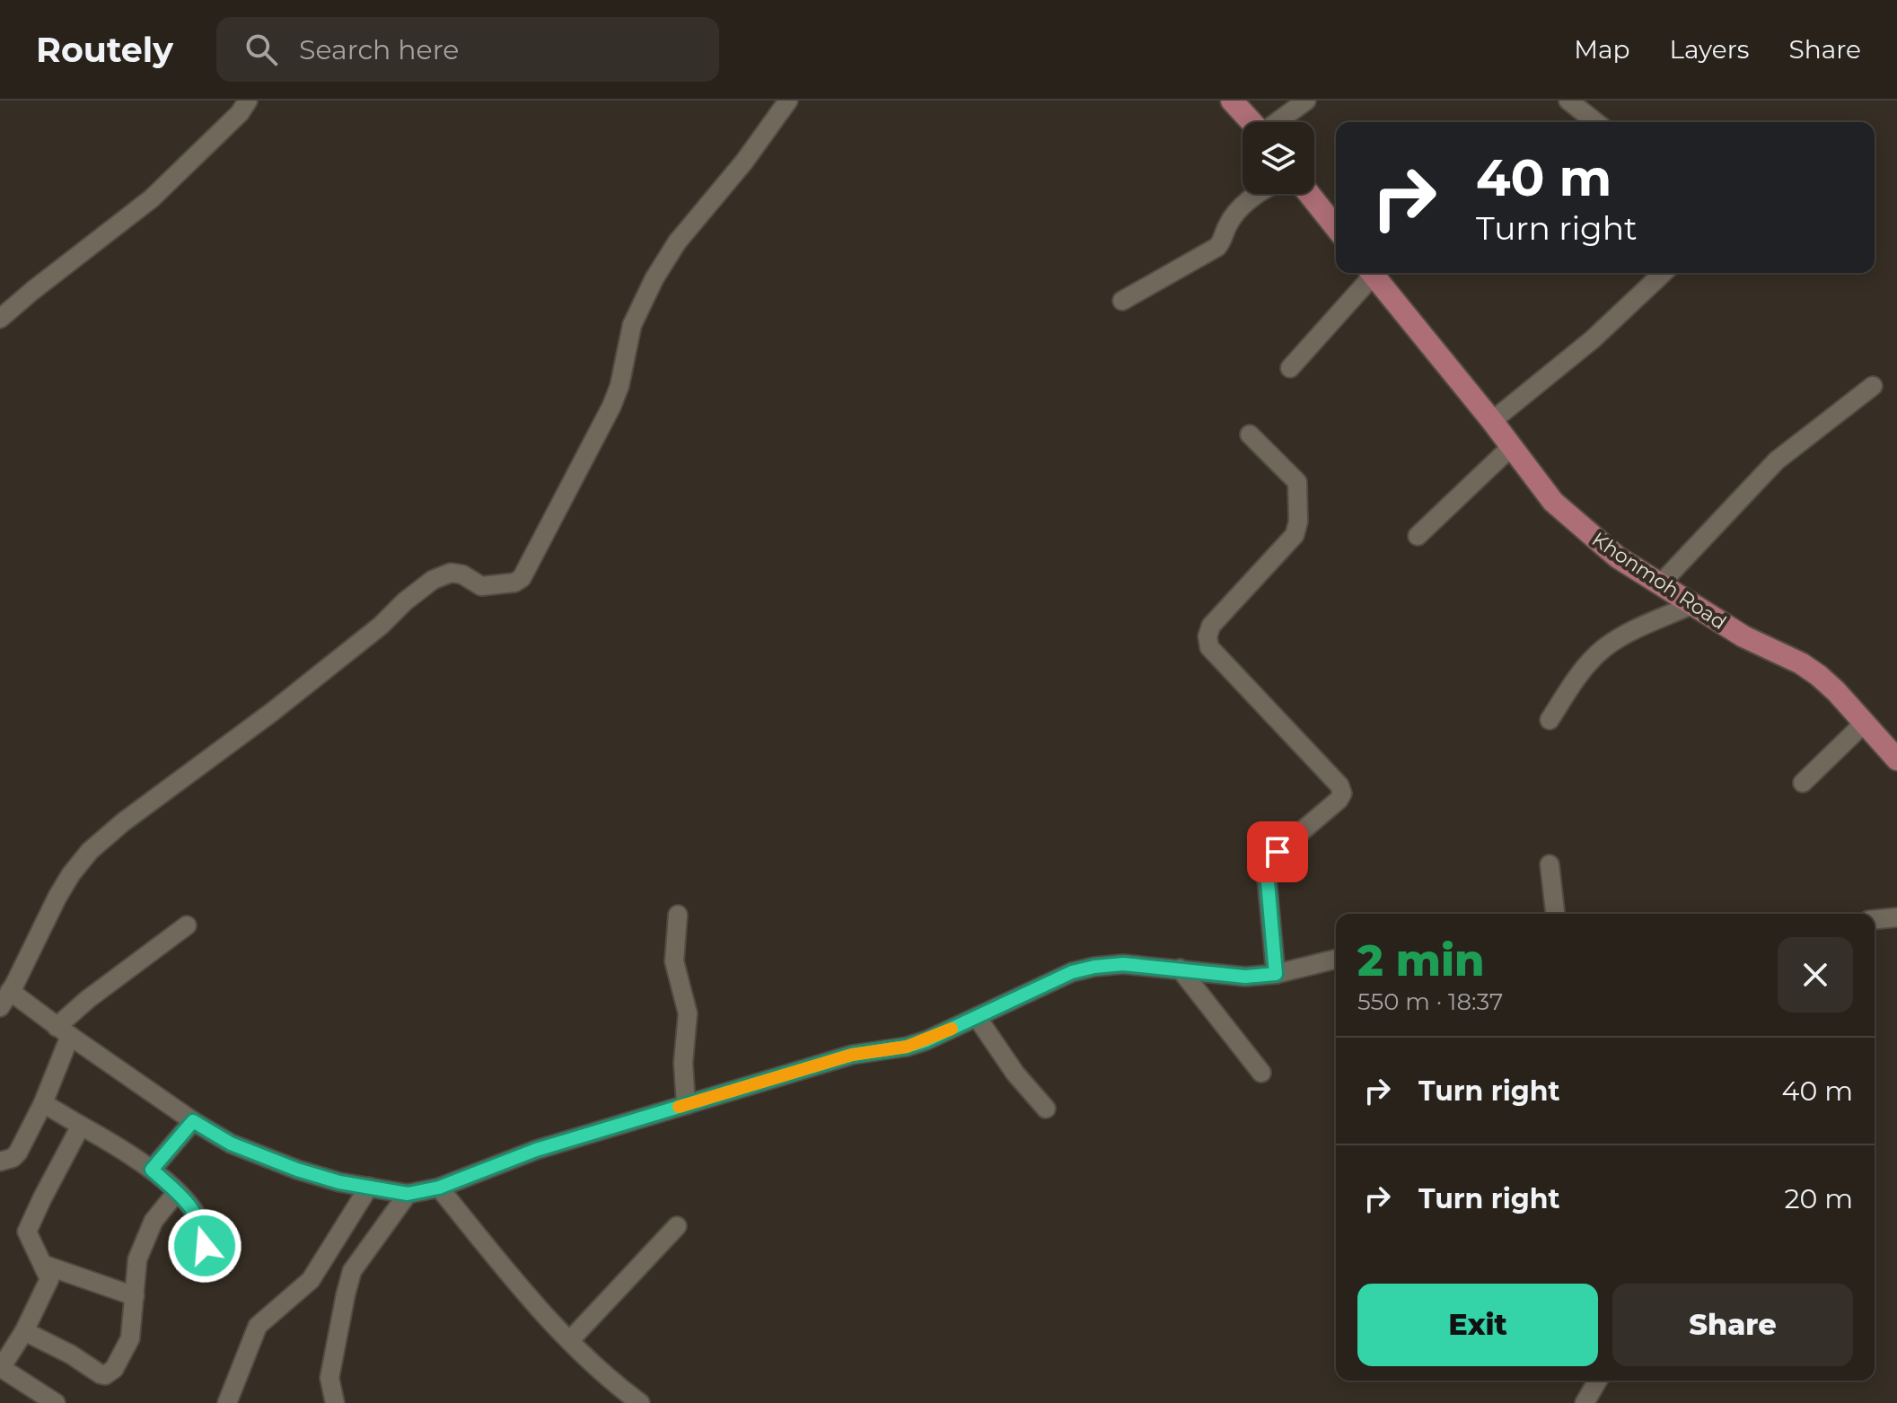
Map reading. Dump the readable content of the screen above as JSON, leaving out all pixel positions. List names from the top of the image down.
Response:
{
  "streets": {
    "main road": ["Khonmoh Road"]
  },
  "page": {
    "header": "Routely",
    "search": "Search here",
    "nav": ["Map", "Layers", "Share"],
    "turn": ["40 m", "Turn right"],
    "heading": ["2 min", "550 m · 18:37"],
    "list": [
      {
        "name": "Turn right",
        "value": "40 m"
      },
      {
        "name": "Turn right",
        "value": "20 m"
      }
    ],
    "buttons": ["Exit", "Share"]
  }
}
